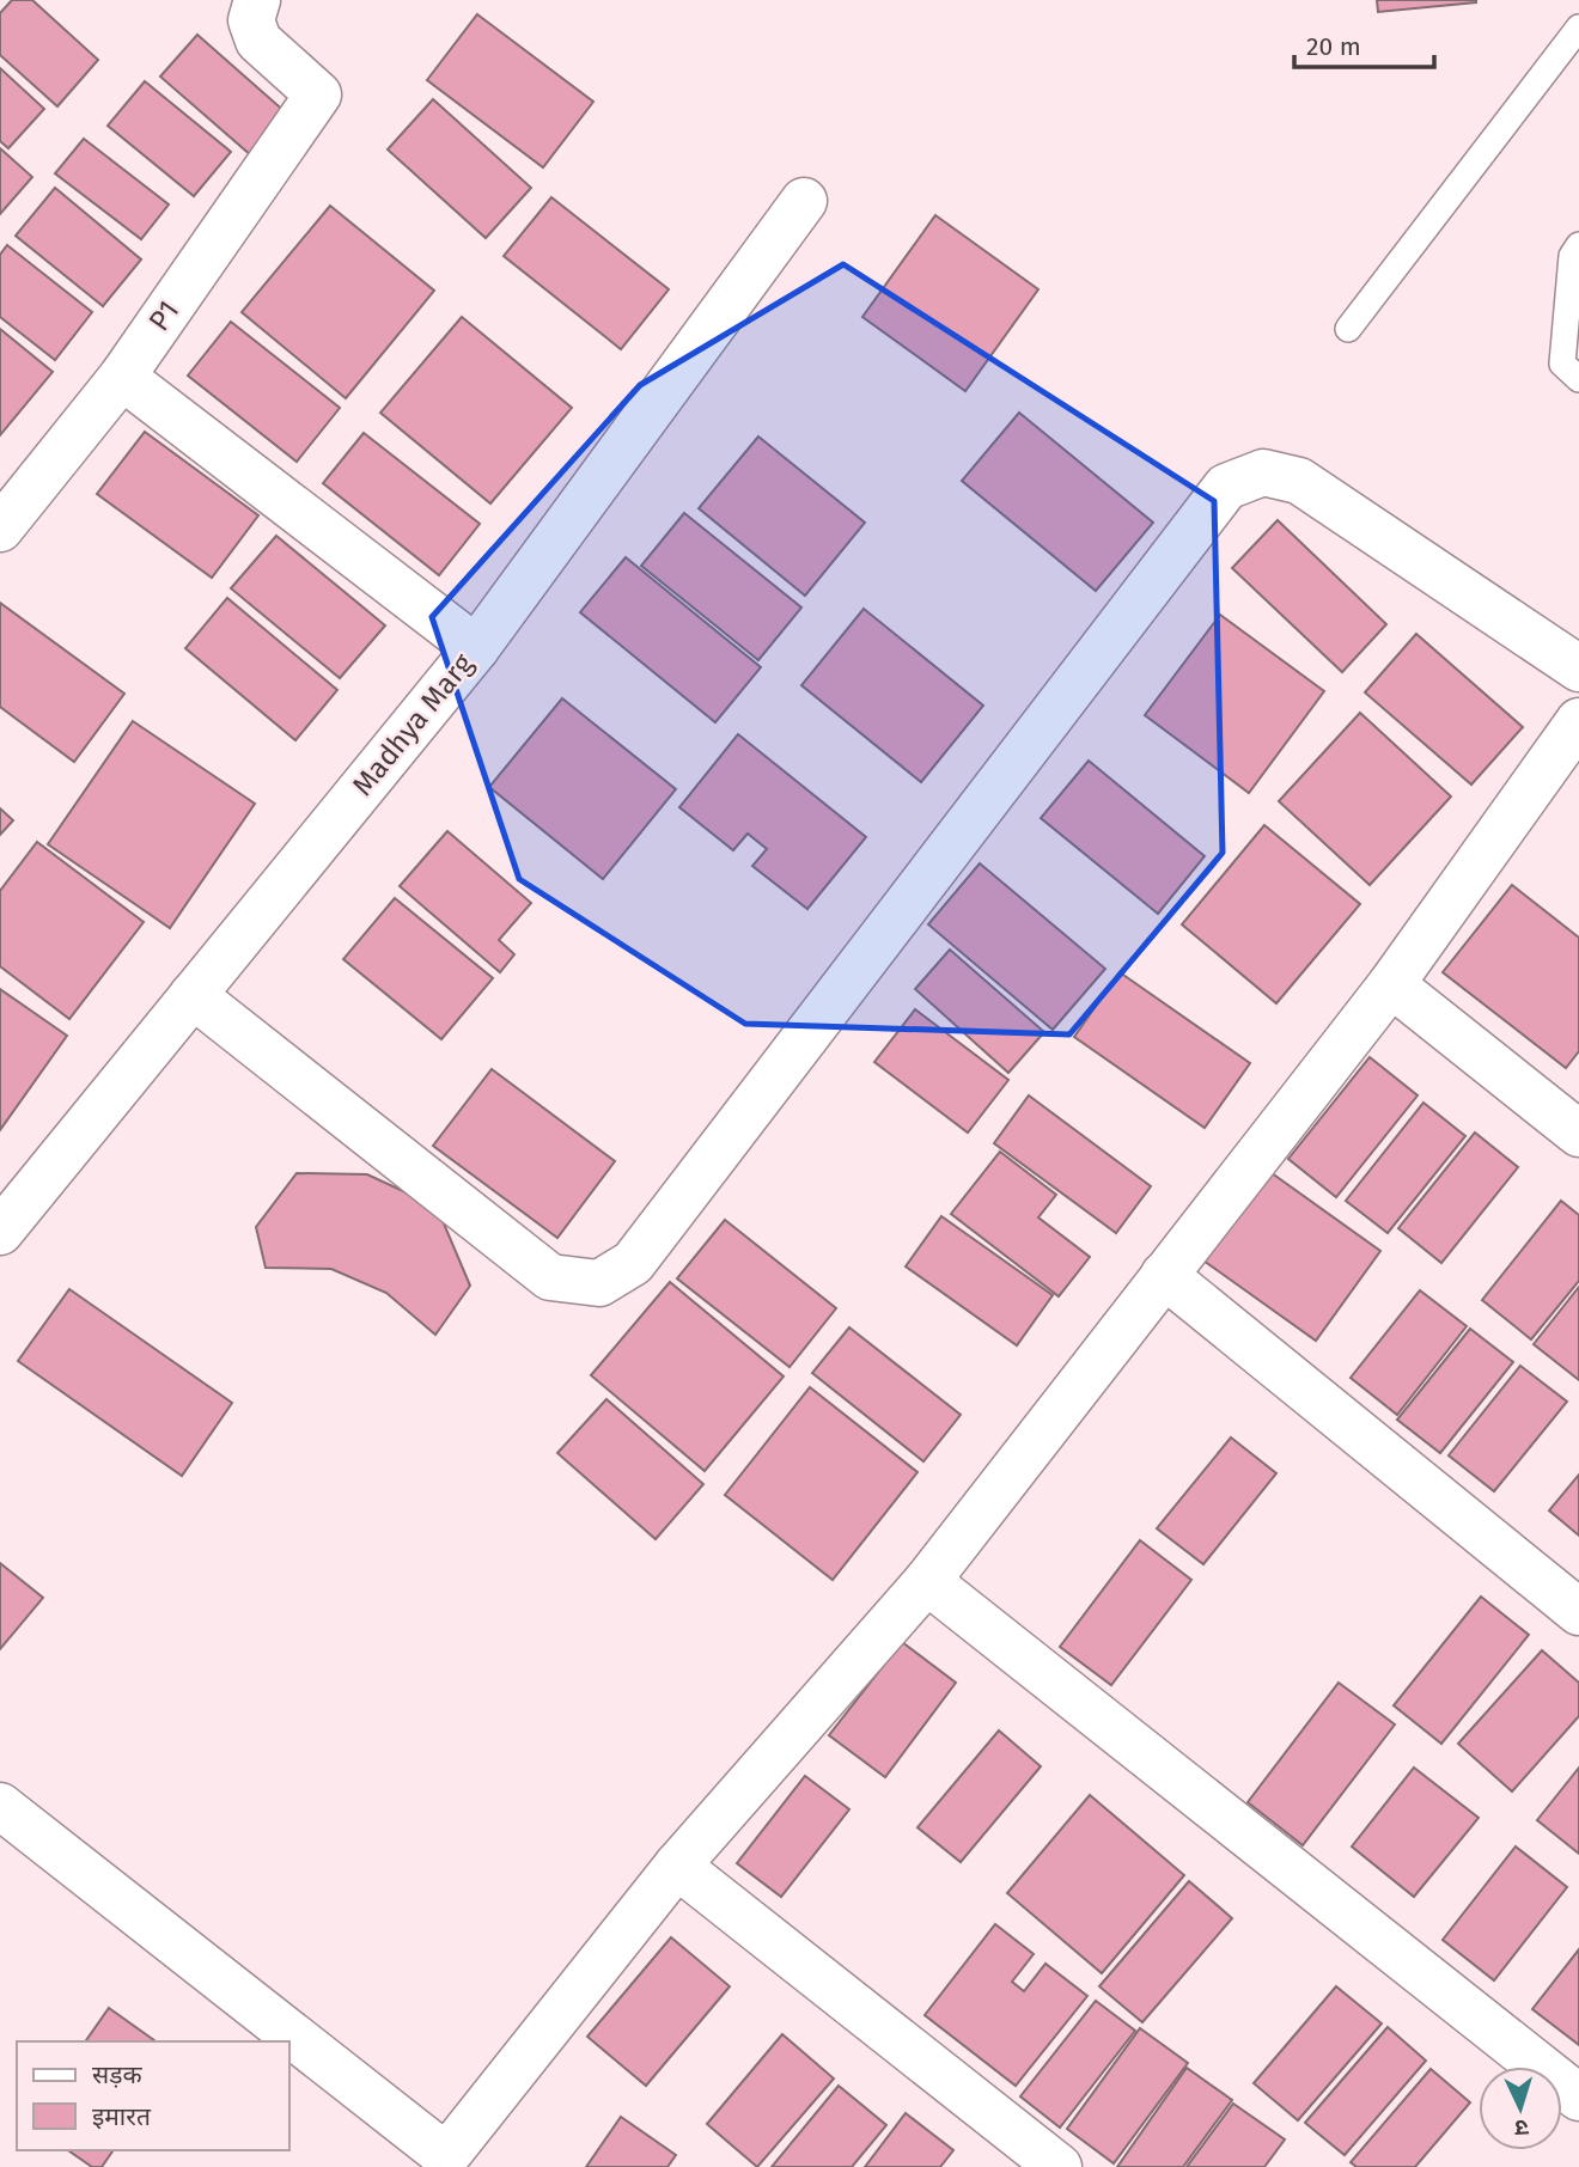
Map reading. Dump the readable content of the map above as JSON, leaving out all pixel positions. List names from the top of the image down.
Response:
{
  "streets": {
    "street": ["P1", "Madhya Marg"]
  },
  "legend": ["सड़क", "इमारत"],
  "scale_bar": "20 m",
  "north": "bottom"
}
